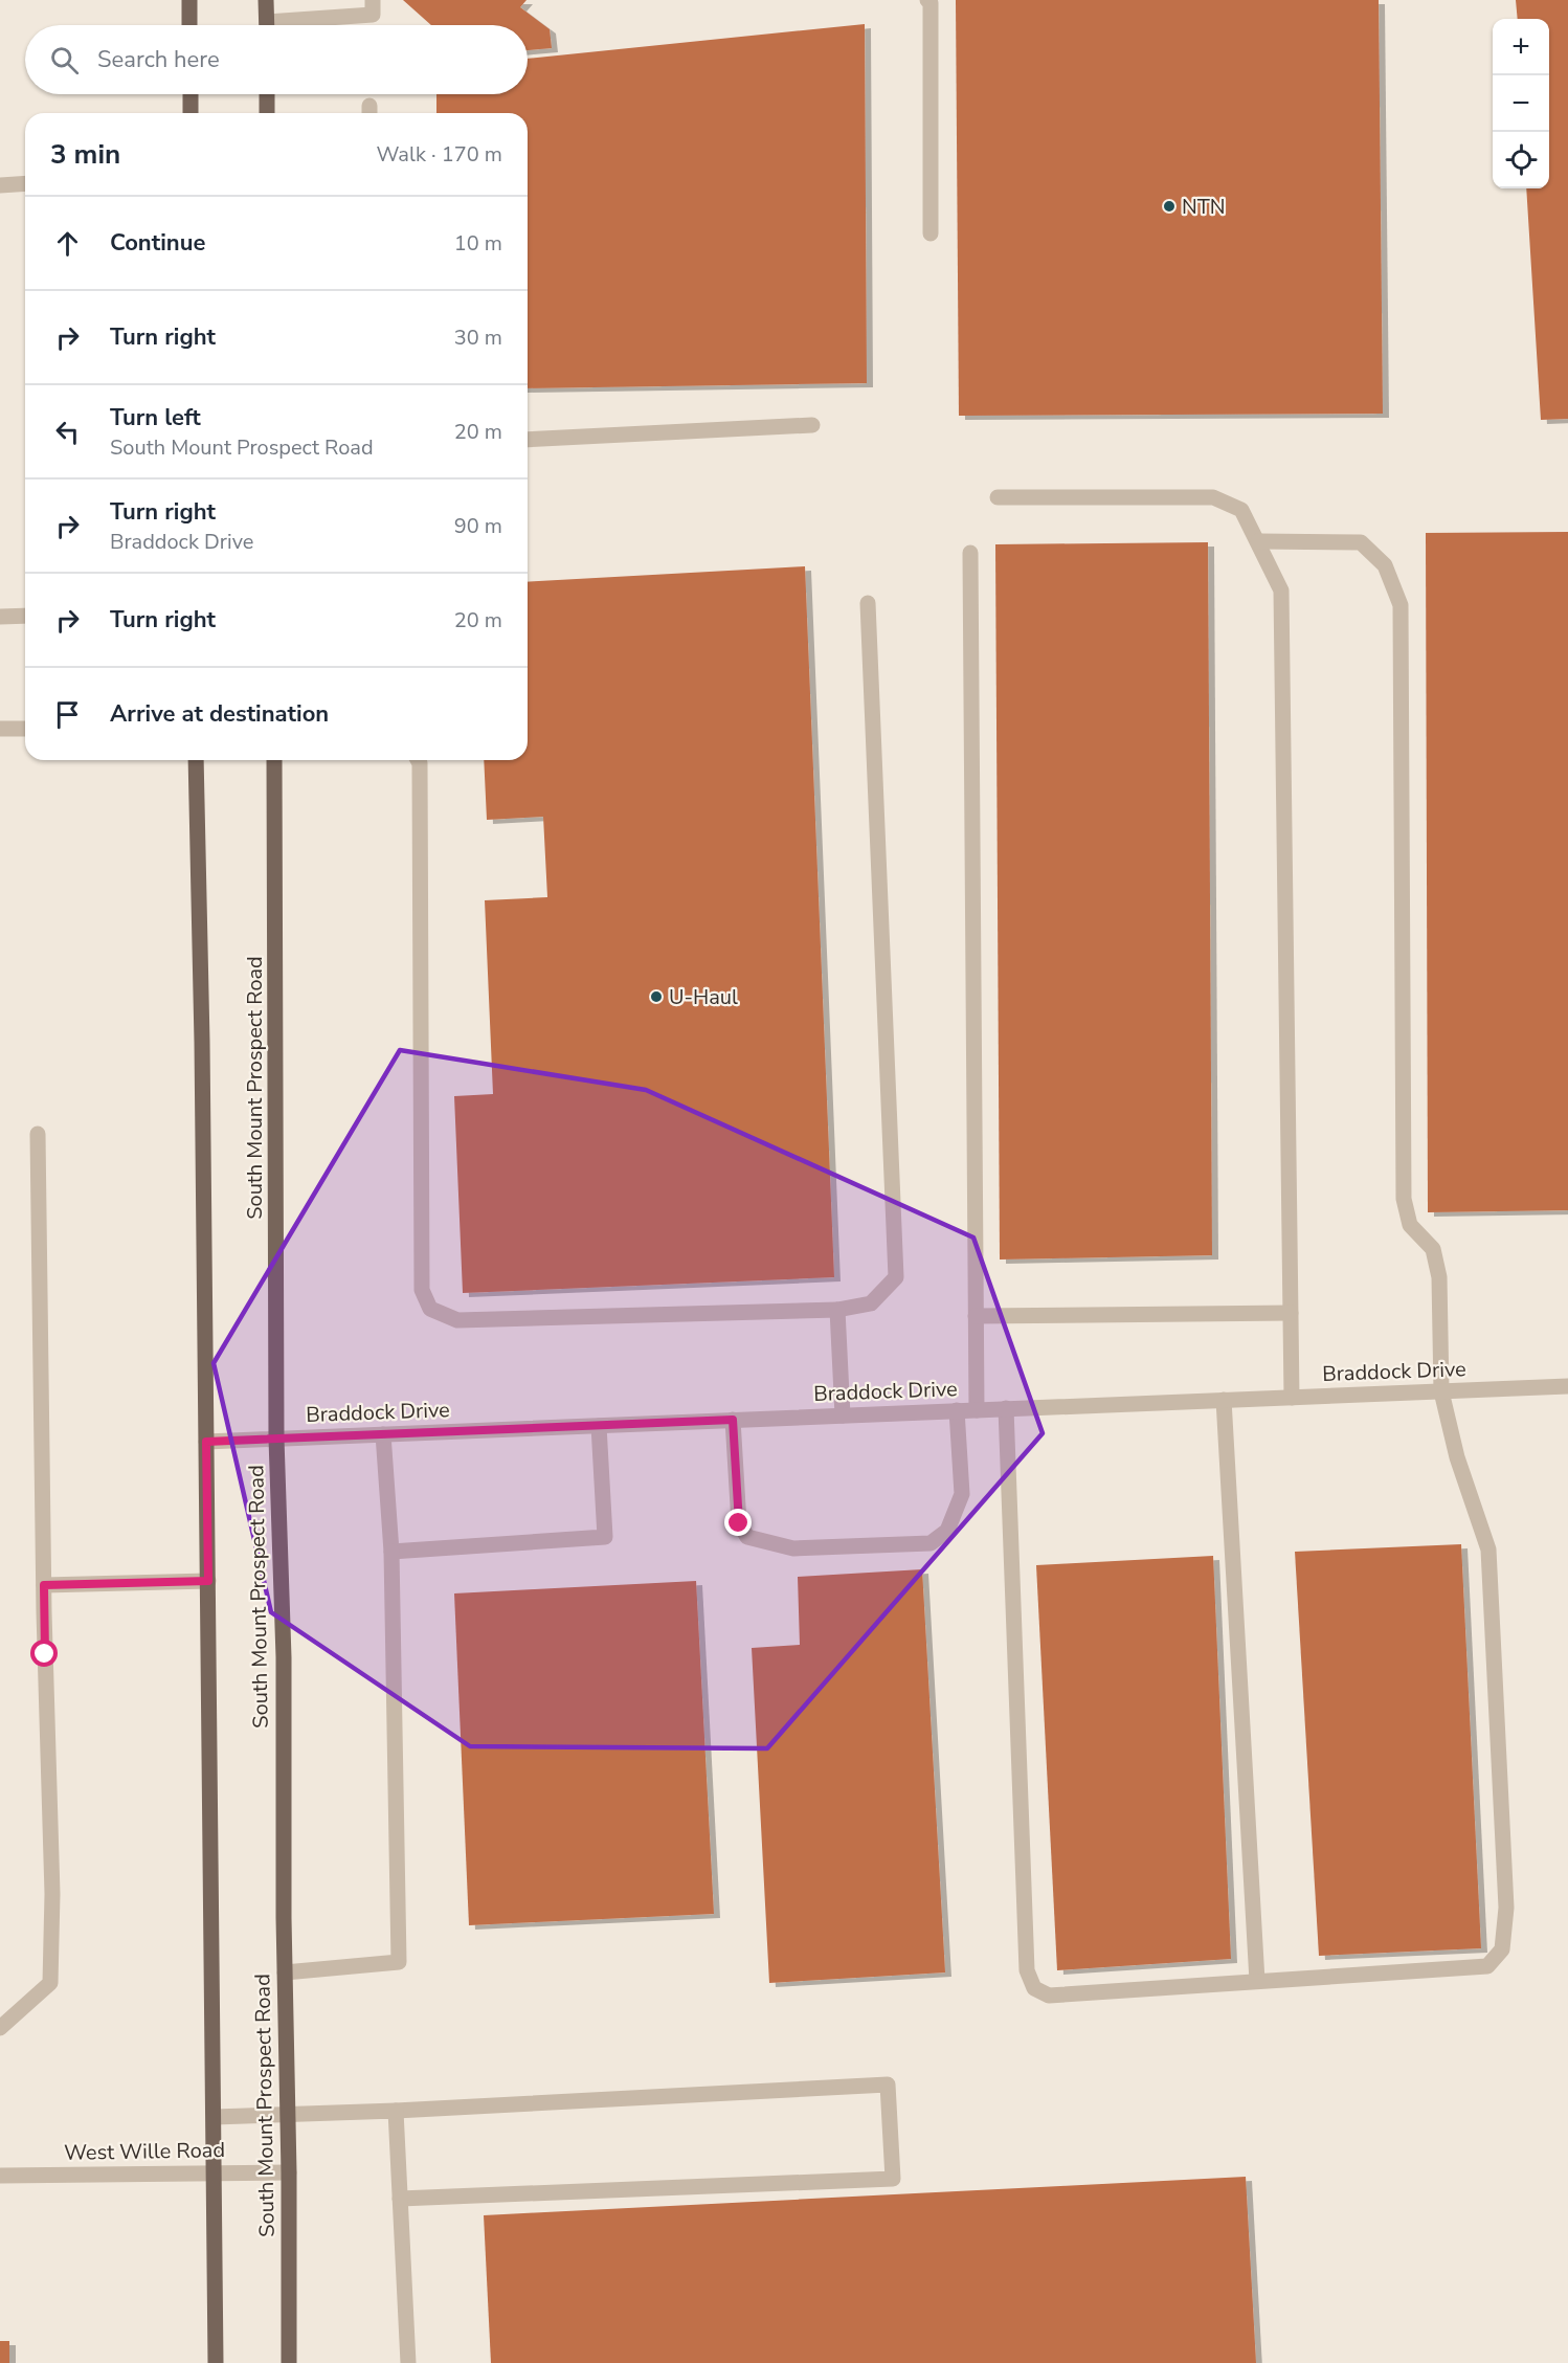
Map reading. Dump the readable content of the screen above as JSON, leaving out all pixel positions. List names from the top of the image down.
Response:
{
  "streets": {
    "main road": ["South Mount Prospect Road"],
    "street": ["Braddock Drive", "West Wille Road"]
  },
  "crossings": [
    ["South Mount Prospect Road", "Braddock Drive"],
    ["South Mount Prospect Road", "West Wille Road"]
  ],
  "places": ["NTN", "U-Haul"],
  "page": {
    "map_buttons": ["+", "−"],
    "search": "Search here",
    "heading": ["3 min", "Walk · 170 m"],
    "list": [
      ["Continue", "10 m"],
      ["Turn right", "30 m"],
      ["Turn left", "South Mount Prospect Road", "20 m"],
      ["Turn right", "Braddock Drive", "90 m"],
      ["Turn right", "20 m"],
      "Arrive at destination"
    ]
  }
}
